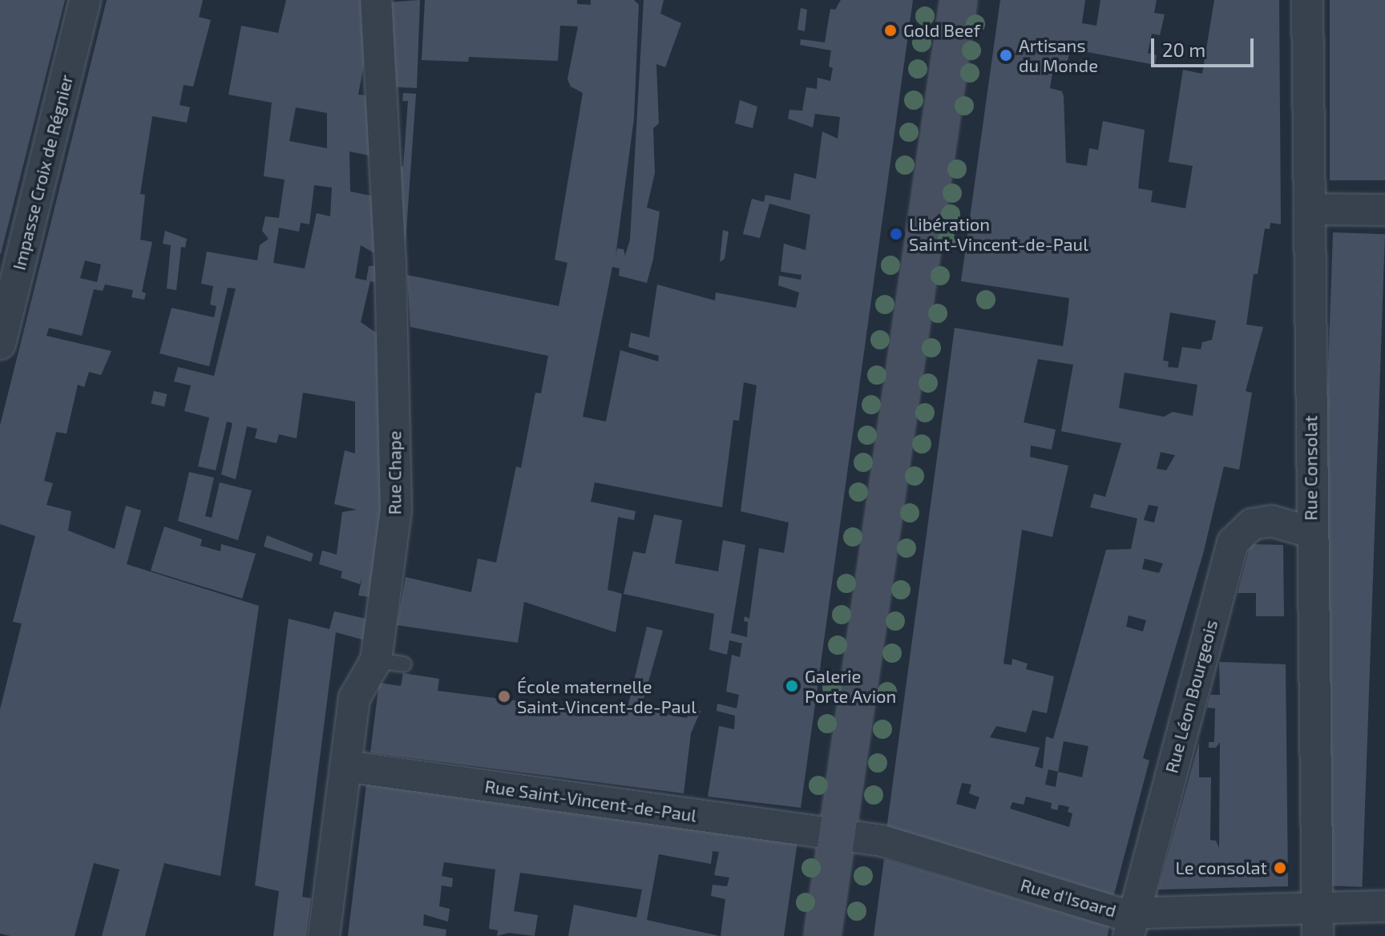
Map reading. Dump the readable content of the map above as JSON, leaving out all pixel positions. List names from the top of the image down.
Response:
{
  "streets": {
    "street": [
      "Impasse Croix de Régnier",
      "Rue Consolat",
      "Rue Chape",
      "Rue Léon Bourgeois",
      "Rue Saint-Vincent-de-Paul",
      "Rue d'Isoard"
    ]
  },
  "crossings": [
    ["Rue Consolat", "Rue Léon Bourgeois"],
    ["Rue Consolat", "Rue d'Isoard"],
    ["Rue Chape", "Rue Saint-Vincent-de-Paul"],
    ["Rue Léon Bourgeois", "Rue d'Isoard"],
    ["Rue Saint-Vincent-de-Paul", "Rue d'Isoard"]
  ],
  "places": [
    "Gold Beef",
    "Artisans du Monde",
    "Libération Saint-Vincent-de-Paul",
    "Galerie Porte Avion",
    "École maternelle Saint-Vincent-de-Paul",
    "Le consolat"
  ],
  "scale_bar": "20 m"
}
